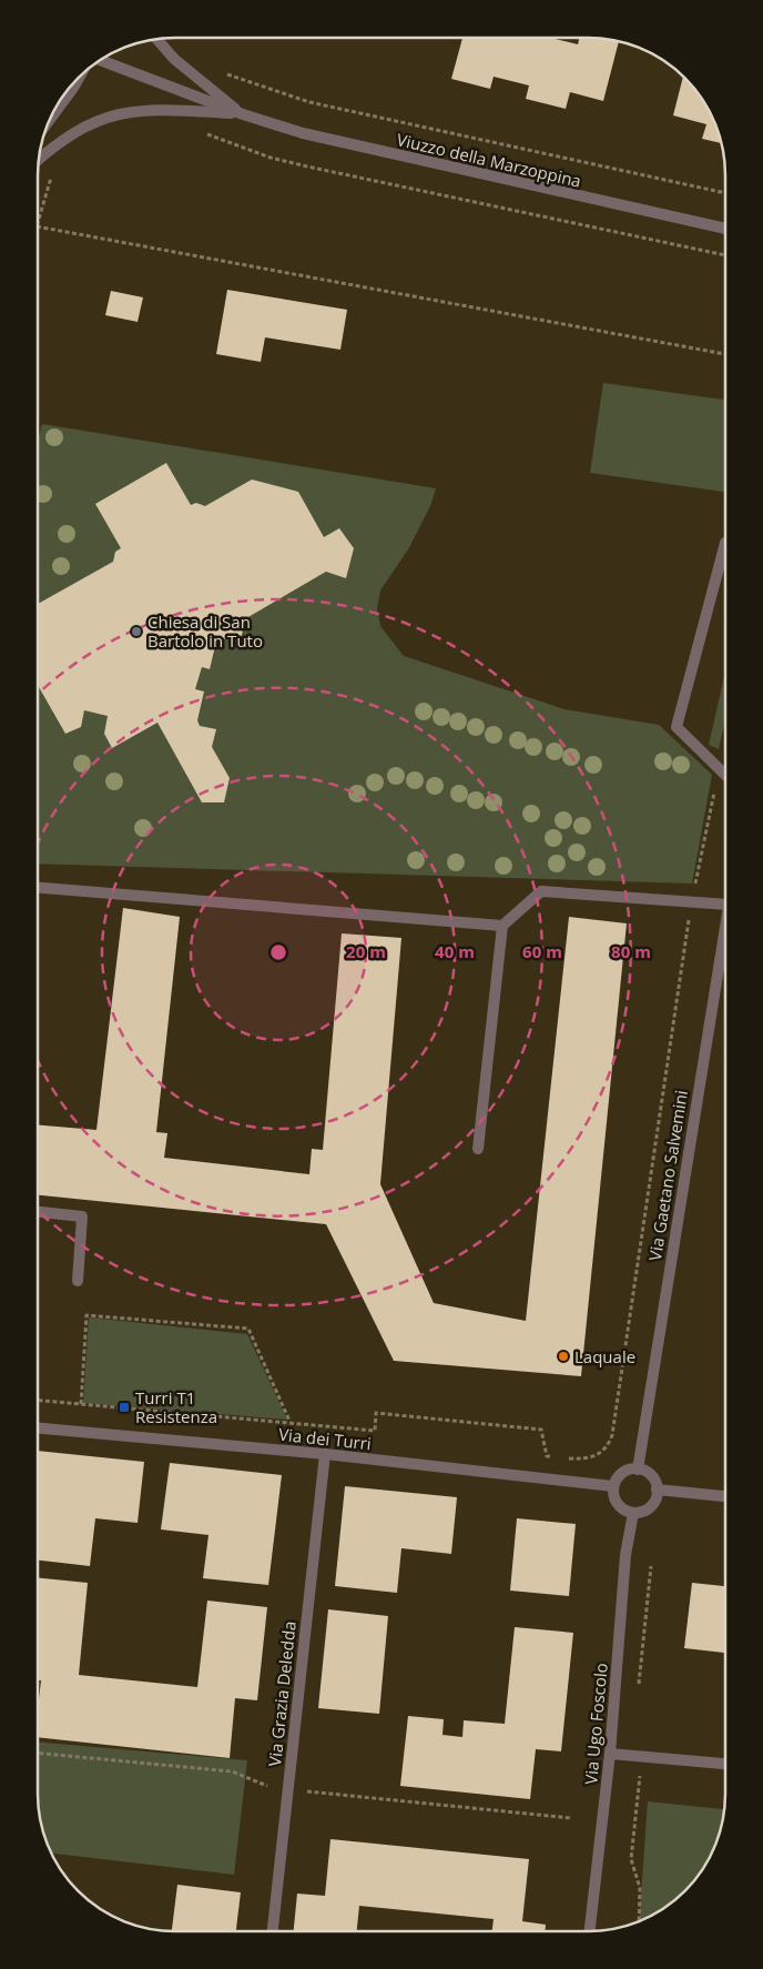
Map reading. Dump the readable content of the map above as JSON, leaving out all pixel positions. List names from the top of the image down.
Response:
{
  "streets": {
    "street": [
      "Viuzzo della Marzoppina",
      "Via Gaetano Salvemini",
      "Via dei Turri",
      "Via Grazia Deledda",
      "Via Ugo Foscolo"
    ]
  },
  "crossings": [
    ["Via Gaetano Salvemini", "Via dei Turri"],
    ["Via Gaetano Salvemini", "Via Ugo Foscolo"],
    ["Via dei Turri", "Via Grazia Deledda"],
    ["Via dei Turri", "Via Ugo Foscolo"]
  ],
  "places": {
    "other": ["Chiesa di San Bartolo in Tuto", "Laquale"],
    "transit": ["Turri T1 Resistenza"]
  },
  "rings": [
    "20 m",
    "40 m",
    "60 m",
    "80 m"
  ]
}
